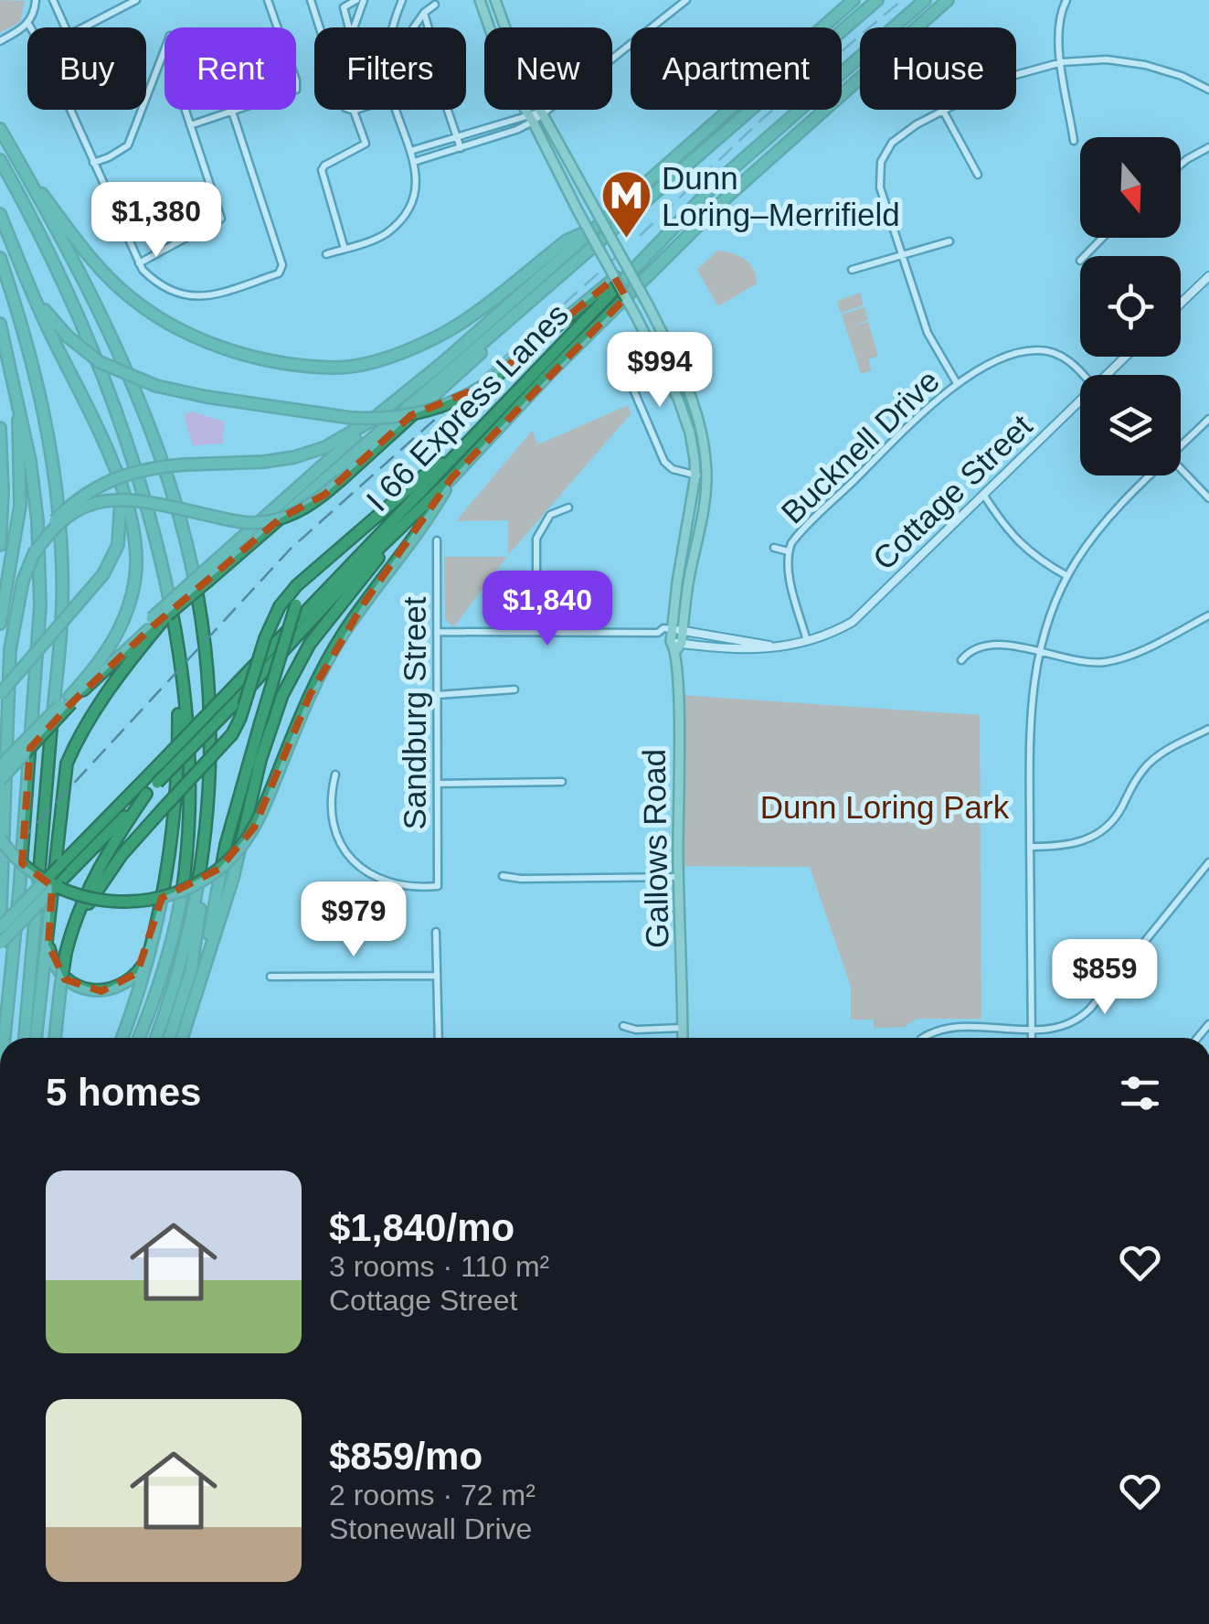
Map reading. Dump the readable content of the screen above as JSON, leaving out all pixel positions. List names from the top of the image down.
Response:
{
  "streets": {
    "highway": ["I 66 Express Lanes"],
    "main road": ["Gallows Road"],
    "street": ["Bucknell Drive", "Cottage Street", "Sandburg Street"]
  },
  "crossings": [
    ["Bucknell Drive", "Cottage Street"],
    ["Cottage Street", "Sandburg Street"],
    ["Cottage Street", "Gallows Road"]
  ],
  "parks": ["Dunn Loring Park"],
  "places": {
    "metro station": ["Dunn Loring–Merrifield"]
  },
  "north": "bottom",
  "page": {
    "chip": [
      "Buy",
      "Rent",
      "Filters",
      "New",
      "Apartment",
      "House"
    ],
    "price": [
      "$1,380",
      "$994",
      "$1,840",
      "$979",
      "$859"
    ],
    "heading": "5 homes",
    "list": [
      {
        "name": "$1,840/mo",
        "note": "3 rooms · 110 m² · Cottage Street"
      },
      {
        "name": "$859/mo",
        "note": "2 rooms · 72 m² · Stonewall Drive"
      }
    ]
  }
}
